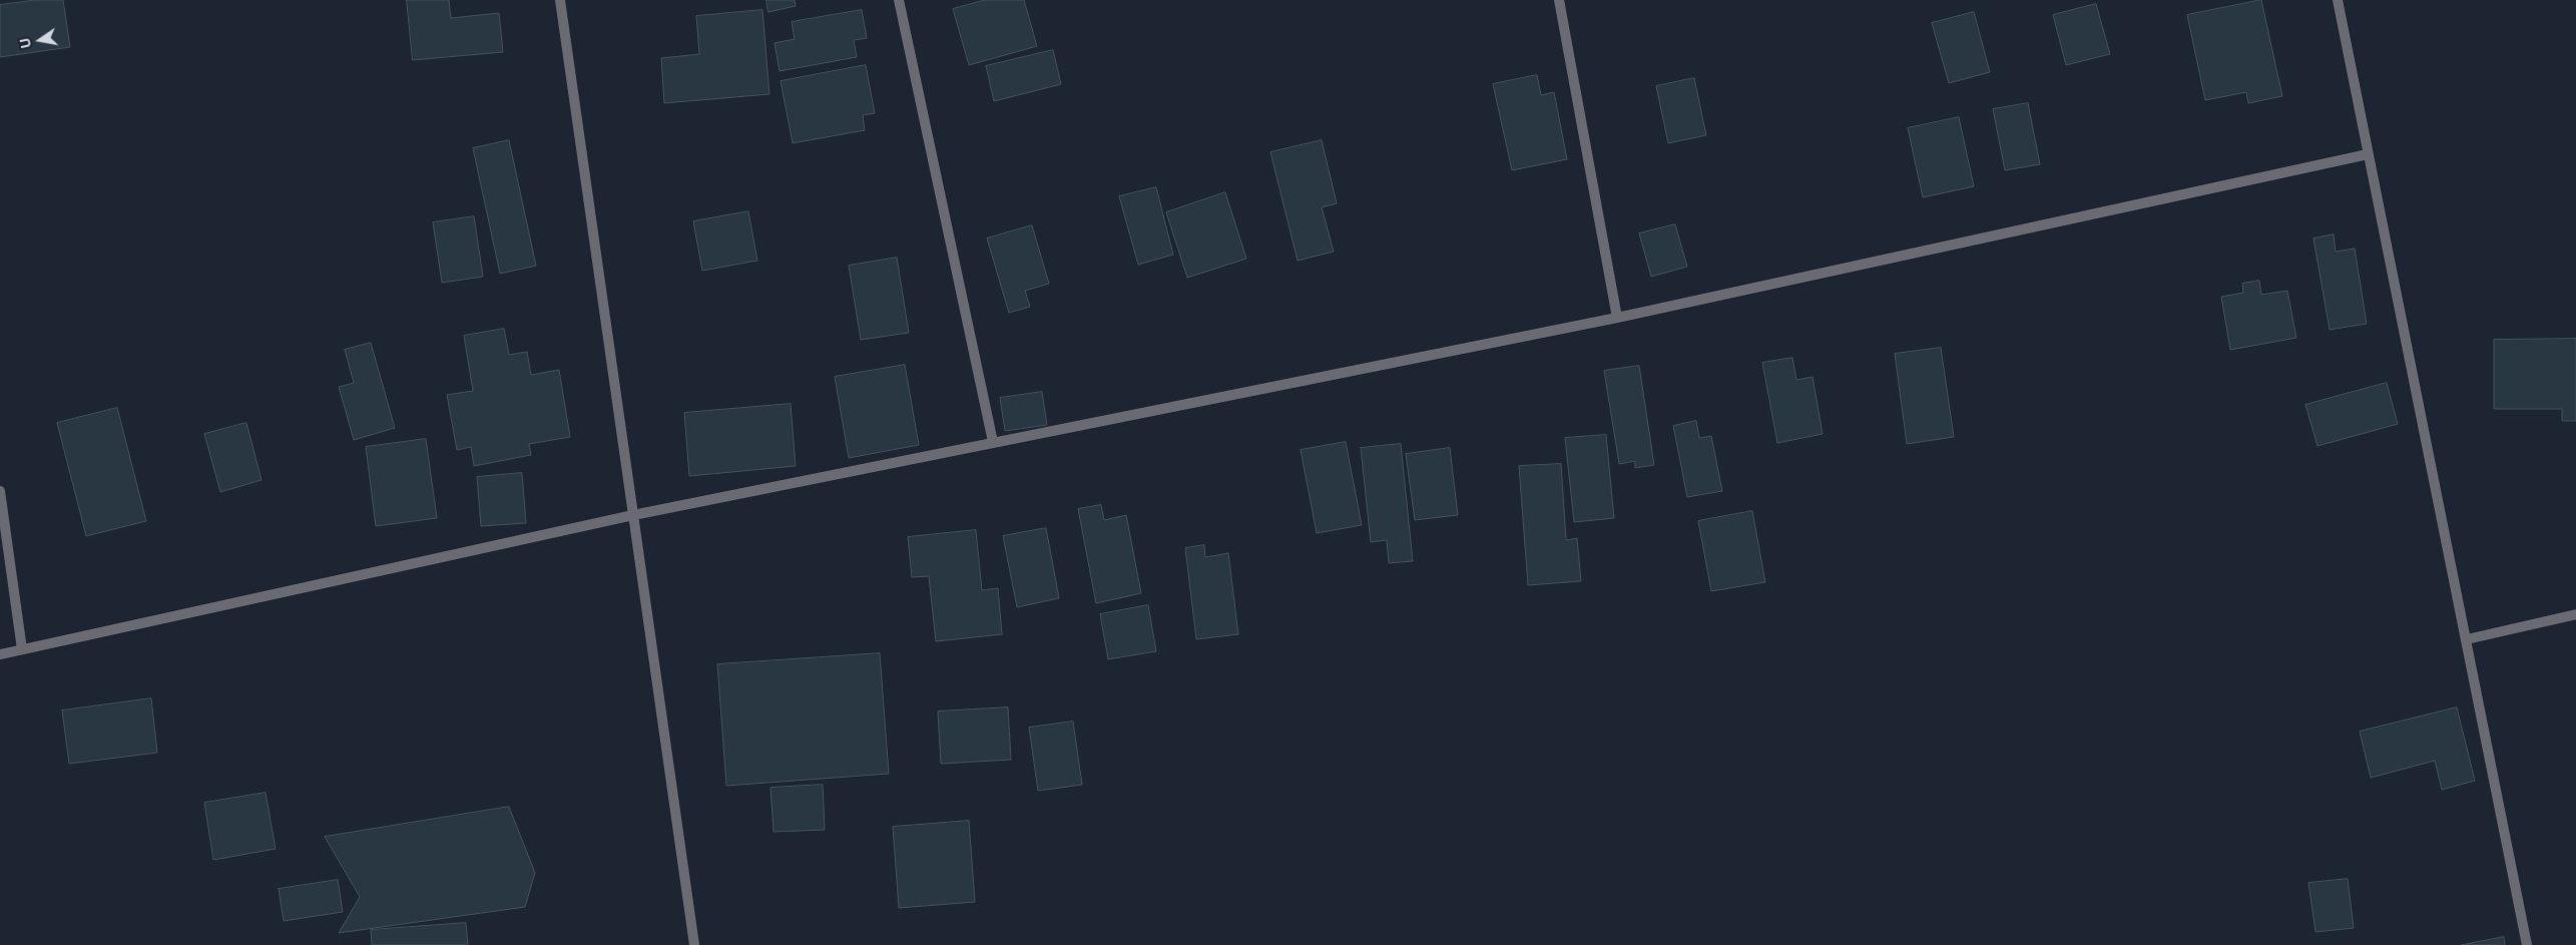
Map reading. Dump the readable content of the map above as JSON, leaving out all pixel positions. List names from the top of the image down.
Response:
{
  "north": "left"
}
